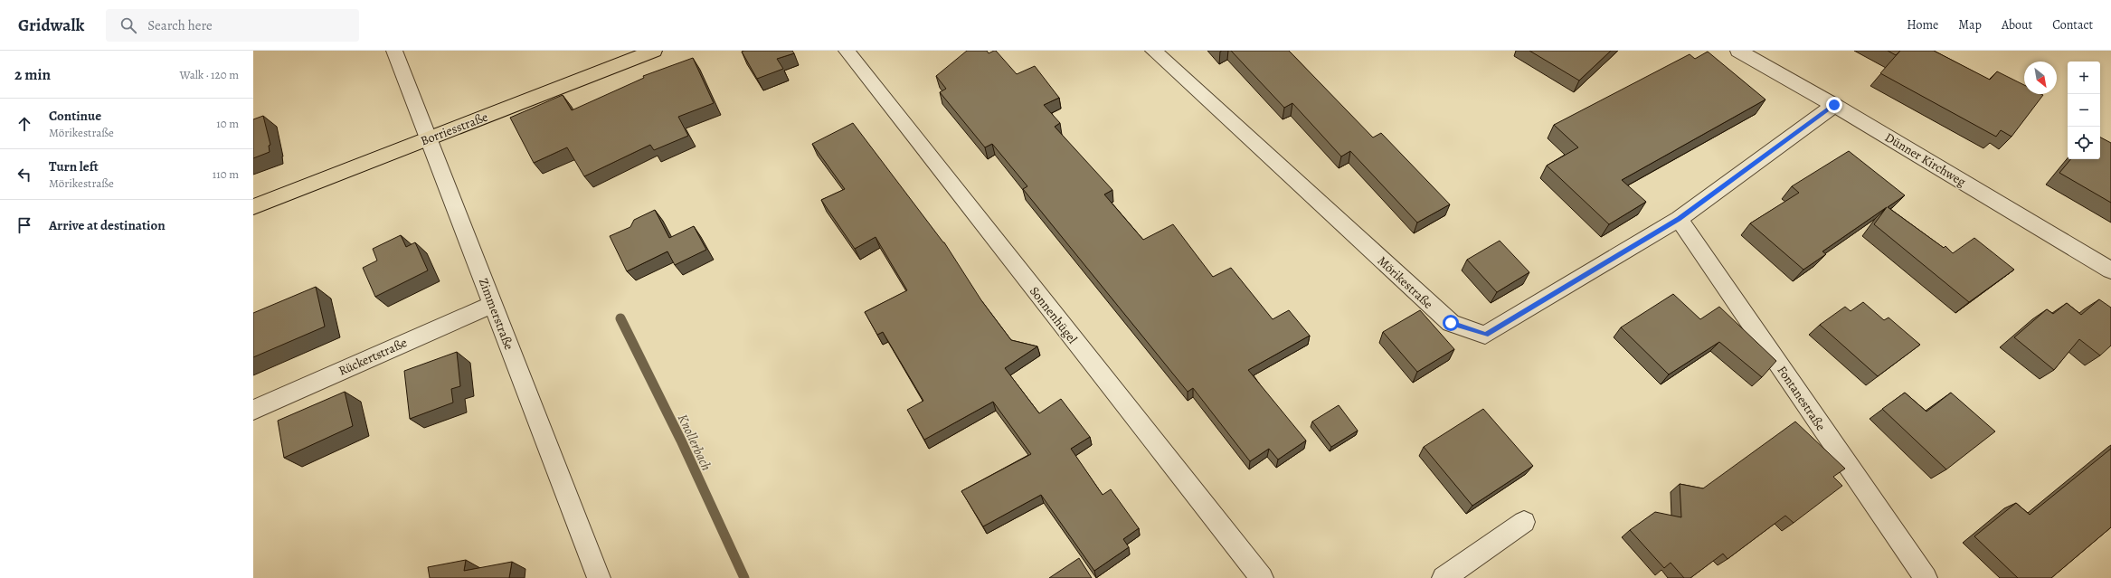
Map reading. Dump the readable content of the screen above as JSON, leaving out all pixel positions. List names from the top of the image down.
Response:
{
  "streets": {
    "main road": ["Borriesstraße"],
    "street": [
      "Dünner Kirchweg",
      "Mörikestraße",
      "Zimmerstraße",
      "Sonnenhügel",
      "Rückertstraße",
      "Fontanestraße"
    ]
  },
  "crossings": [
    ["Borriesstraße", "Zimmerstraße"],
    ["Dünner Kirchweg", "Mörikestraße"],
    ["Mörikestraße", "Fontanestraße"],
    ["Zimmerstraße", "Rückertstraße"]
  ],
  "water": ["Knollerbach"],
  "north": "bottom right",
  "page": {
    "header": "Gridwalk",
    "search": "Search here",
    "nav": [
      "Home",
      "Map",
      "About",
      "Contact"
    ],
    "heading": ["2 min", "Walk · 120 m"],
    "map_buttons": ["+", "−"],
    "list": [
      ["Continue", "Mörikestraße", "10 m"],
      ["Turn left", "Mörikestraße", "110 m"],
      "Arrive at destination"
    ]
  }
}
